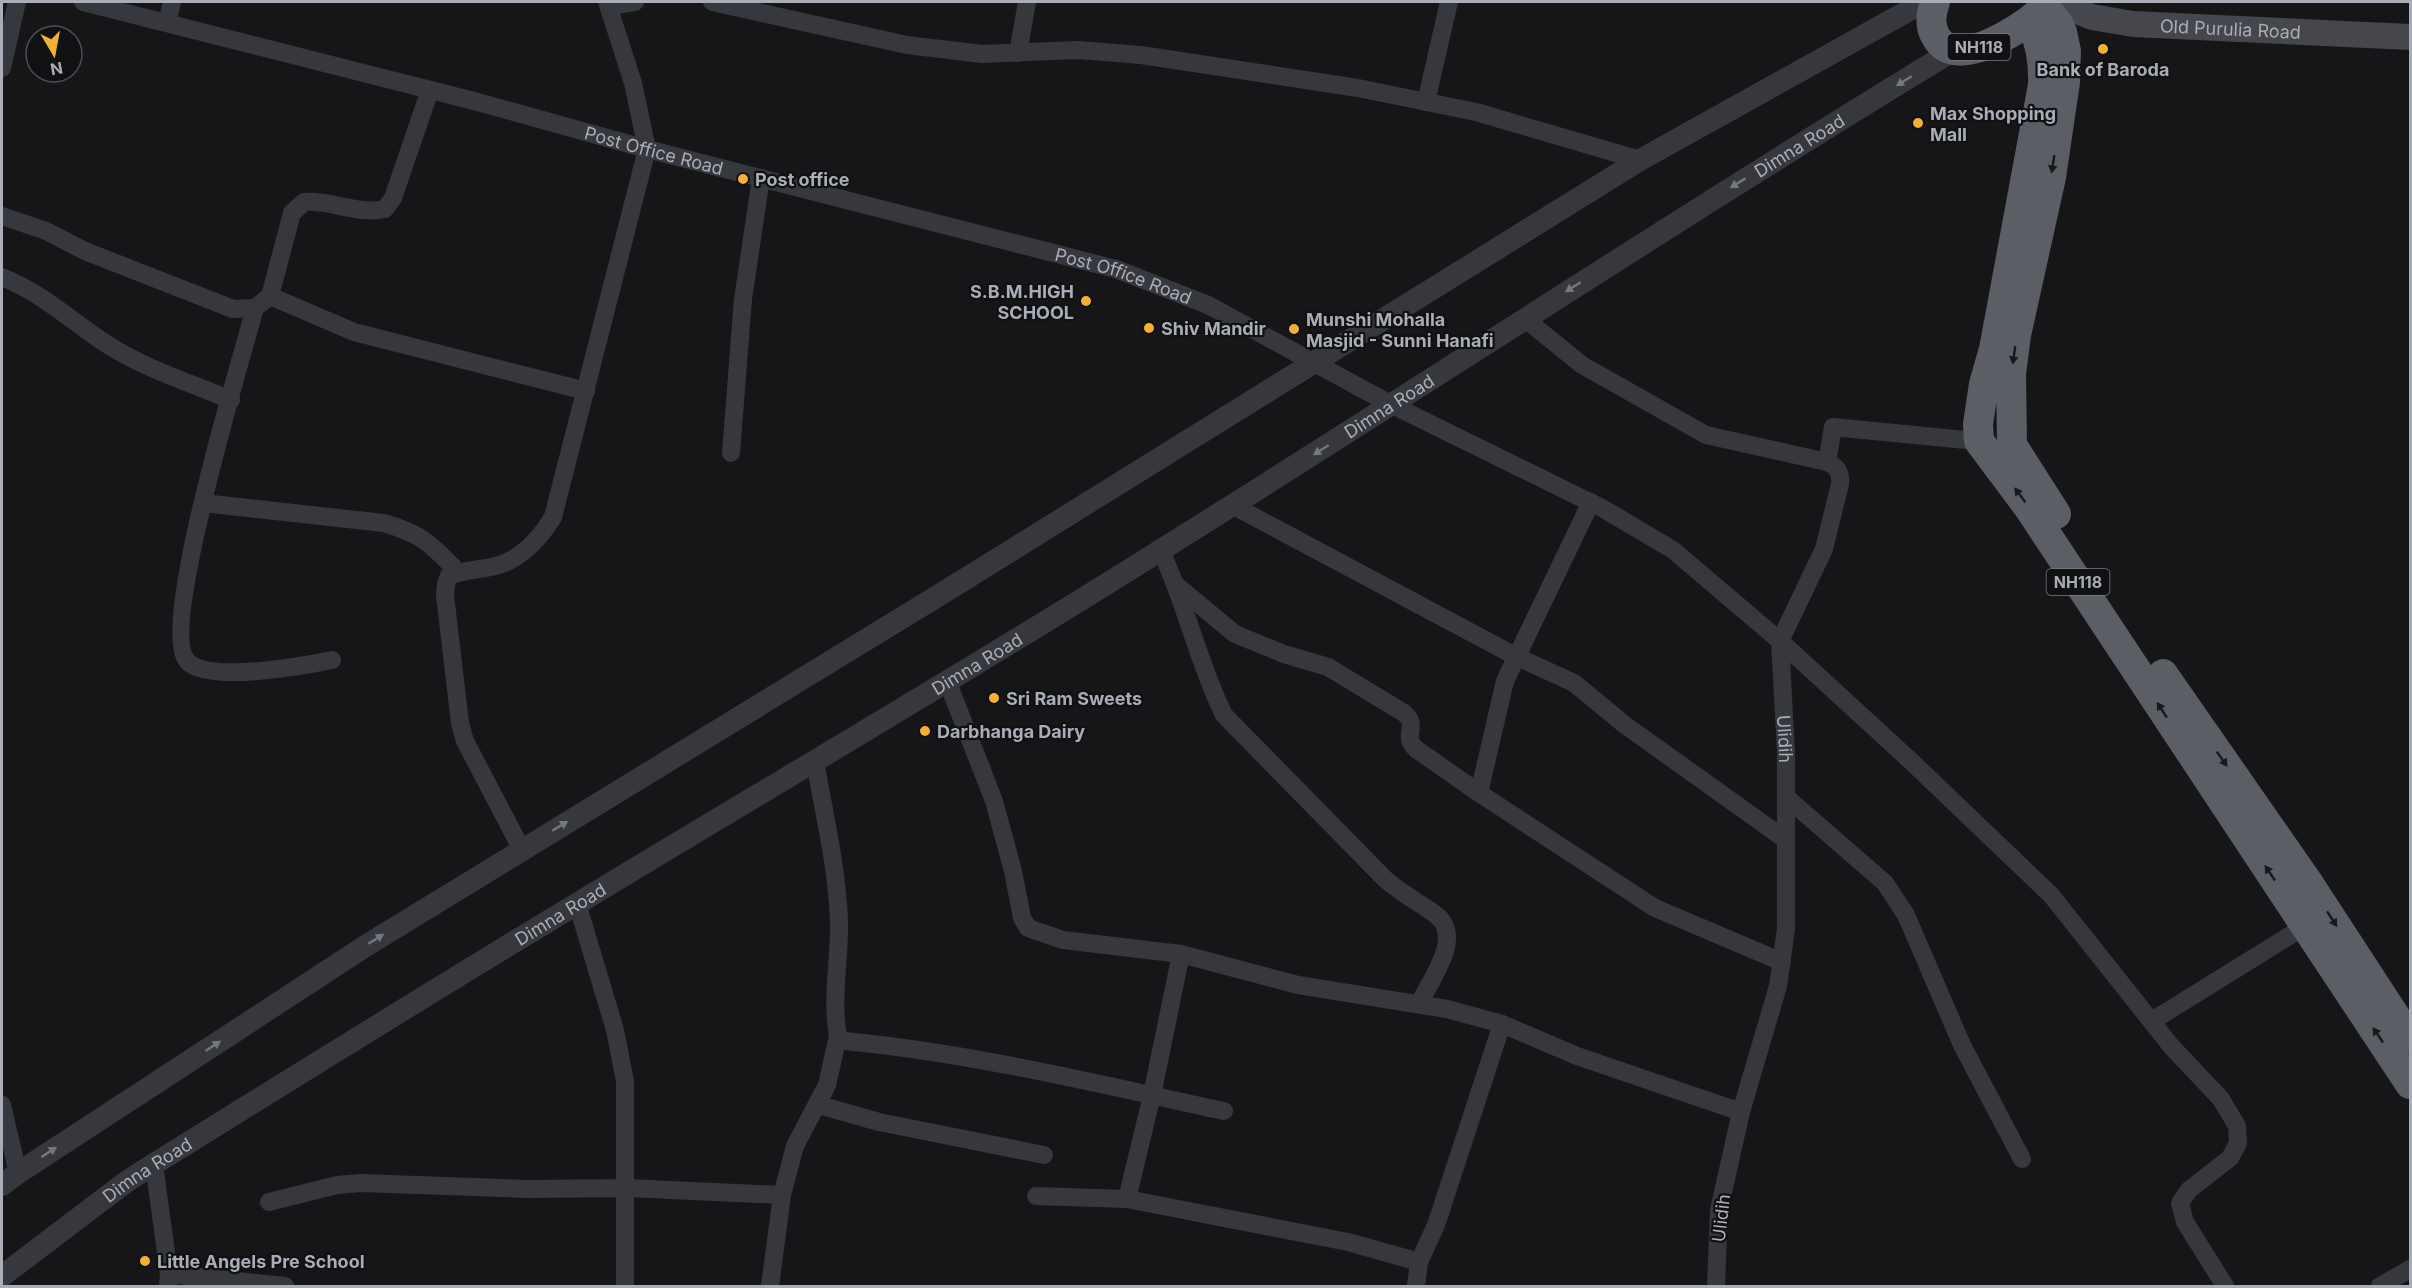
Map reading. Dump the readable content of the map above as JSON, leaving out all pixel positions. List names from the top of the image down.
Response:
{
  "streets": {
    "highway": ["NH118"],
    "main road": ["Old Purulia Road"],
    "street": ["Dimna Road", "Post Office Road", "Ulidih"]
  },
  "crossings": [
    ["Old Purulia Road", "NH118"],
    ["NH118", "Dimna Road"],
    ["Dimna Road", "Post Office Road"]
  ],
  "places": [
    "Bank of Baroda",
    "Max Shopping Mall",
    "Post office",
    "S.B.M.HIGH SCHOOL",
    "Shiv Mandir",
    "Munshi Mohalla Masjid - Sunni Hanafi",
    "Sri Ram Sweets",
    "Darbhanga Dairy",
    "Little Angels Pre School"
  ],
  "north": "bottom"
}
